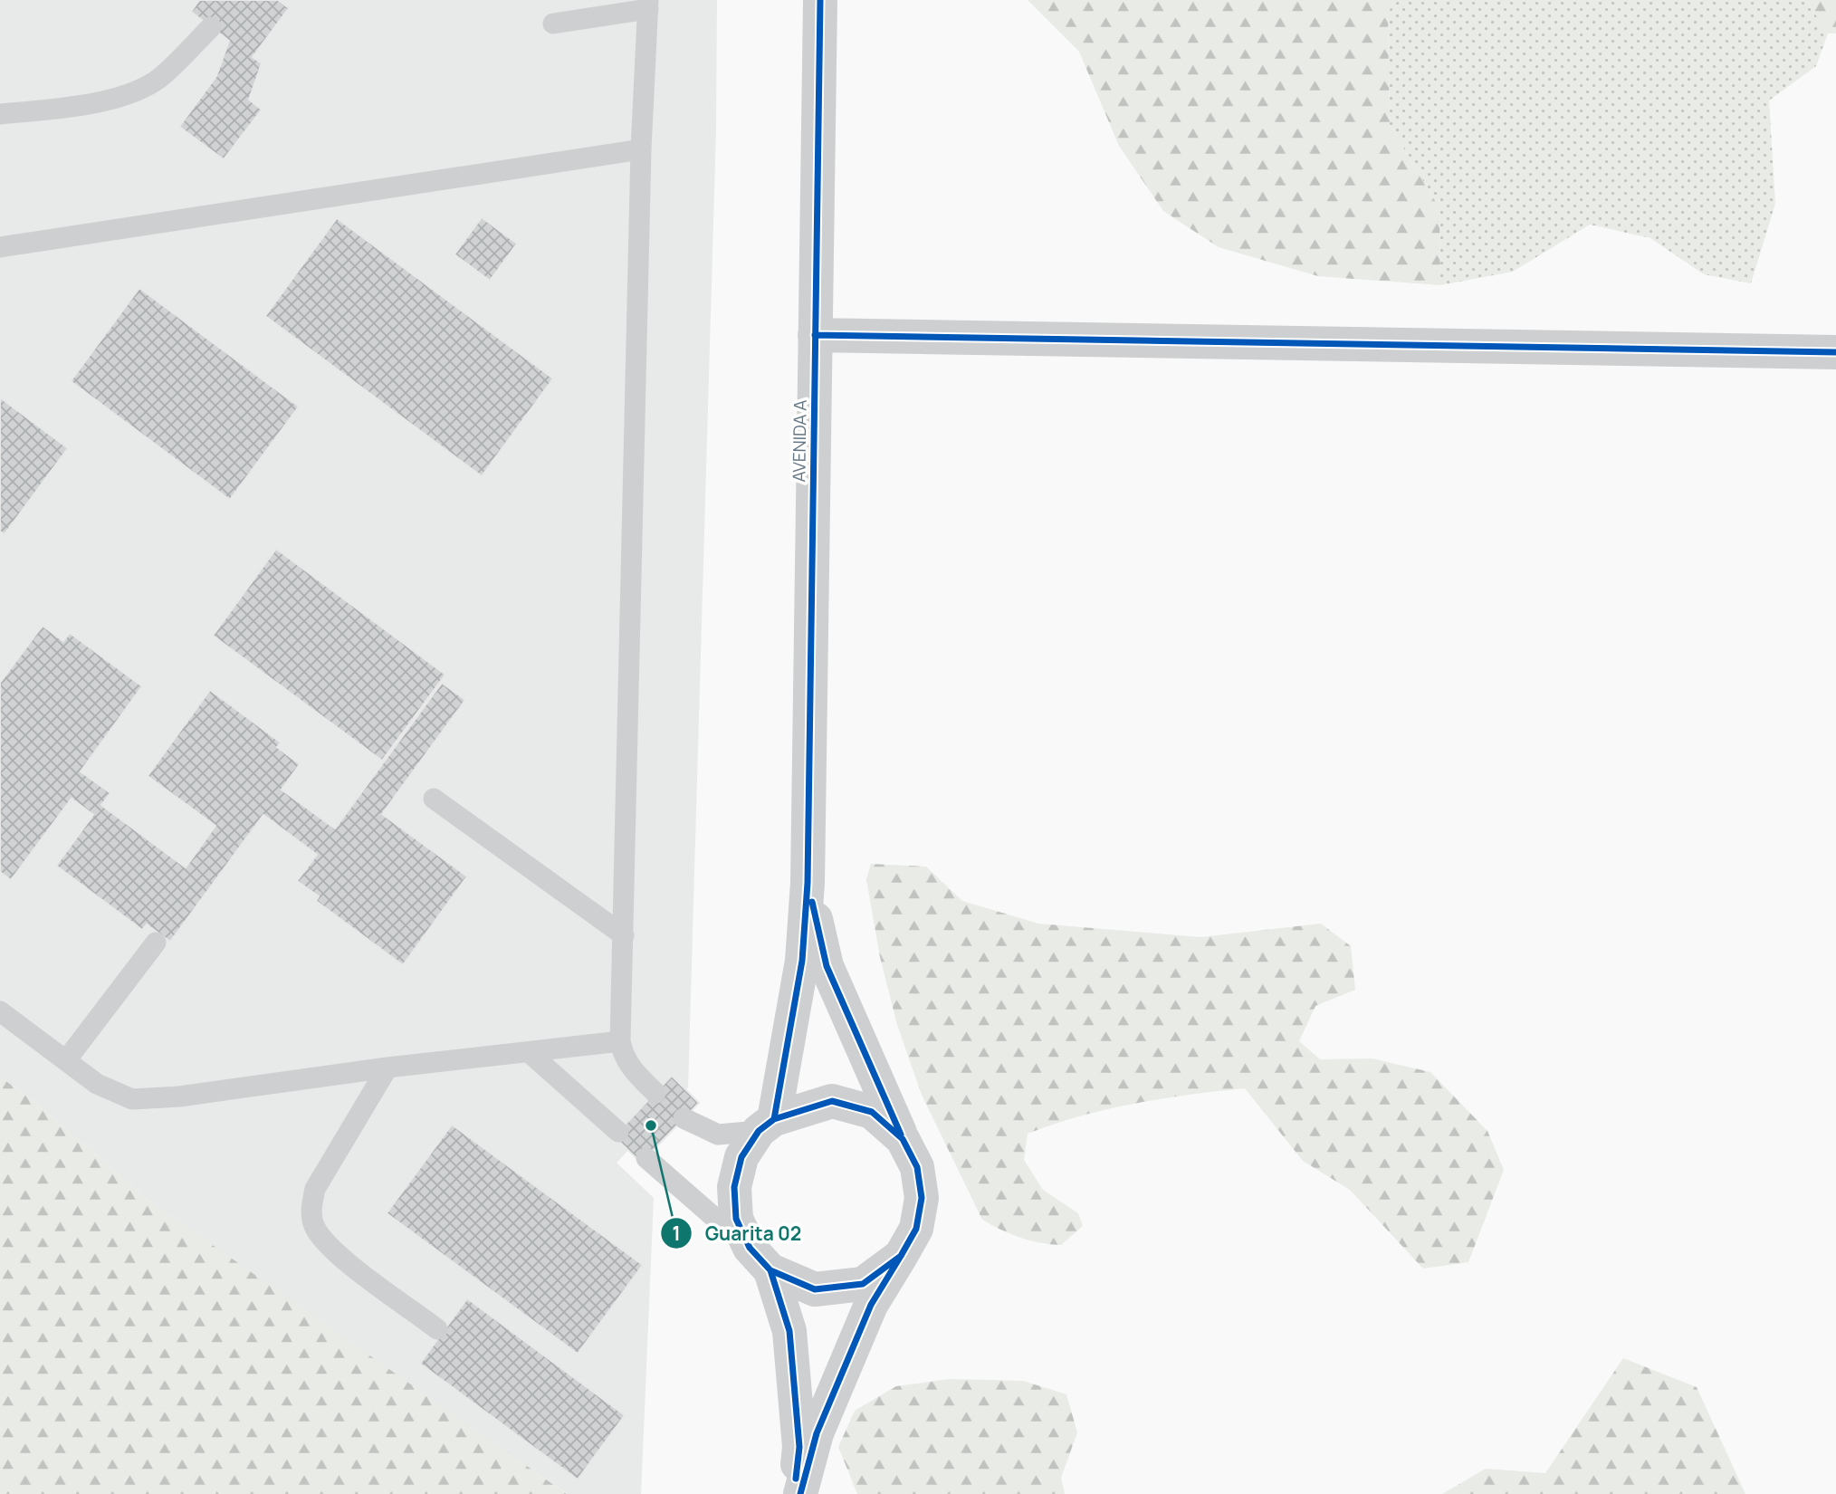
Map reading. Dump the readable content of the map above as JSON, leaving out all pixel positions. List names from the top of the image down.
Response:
{
  "streets": {
    "street": ["AVENIDA A"]
  },
  "places": ["Guarita 02"]
}
